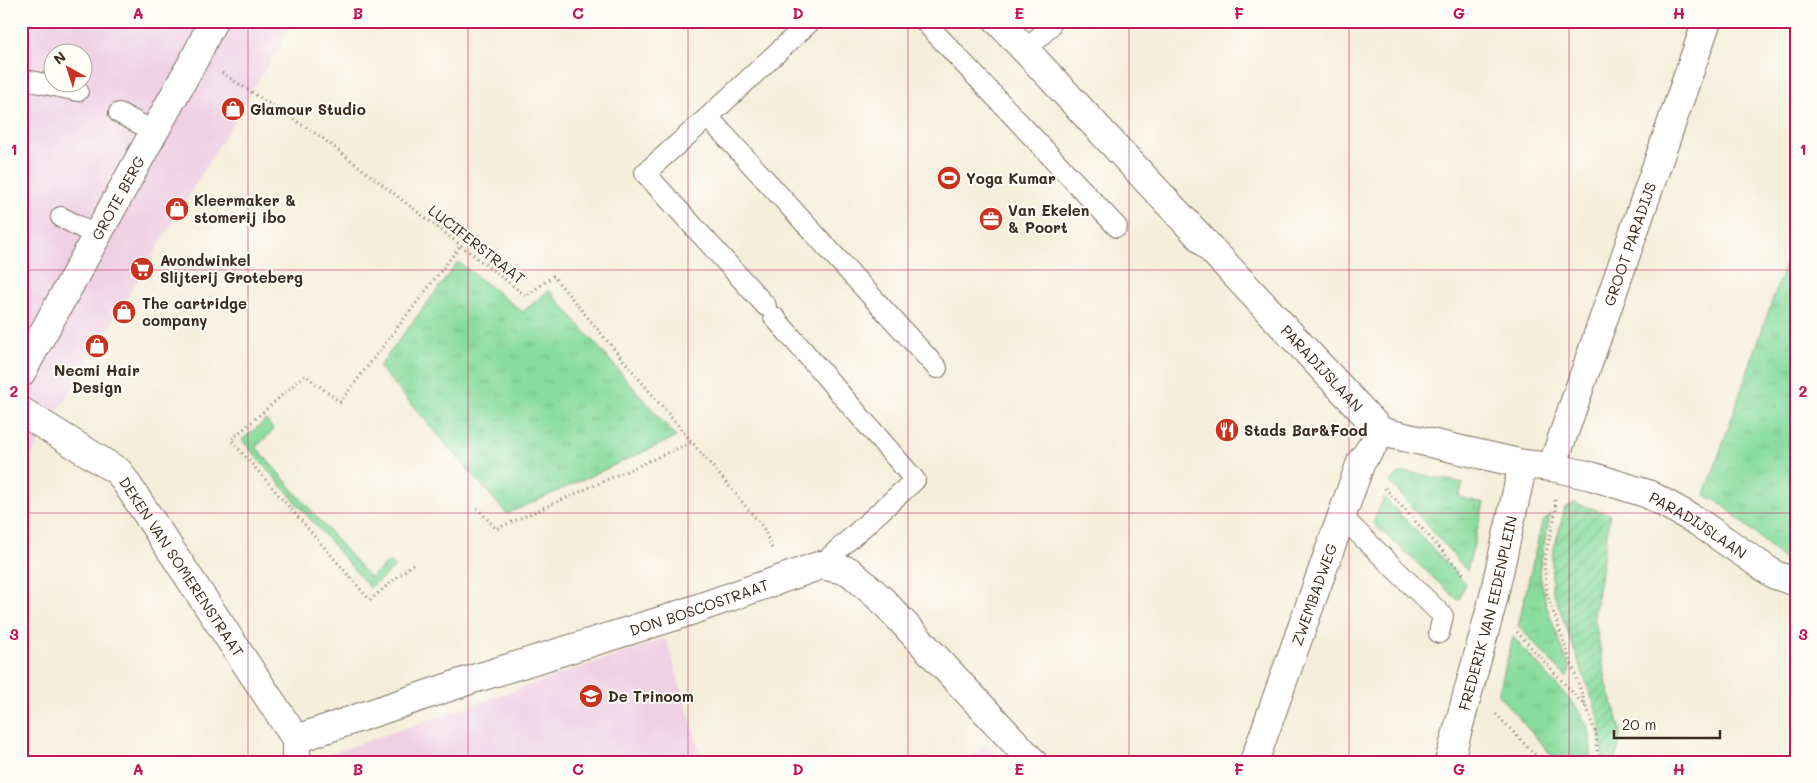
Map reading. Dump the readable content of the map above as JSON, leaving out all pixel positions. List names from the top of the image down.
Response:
{
  "streets": {
    "street": [
      "GROTE BERG",
      "GROOT PARADIJS",
      "PARADIJSLAAN",
      "DEKEN VAN SOMERENSTRAAT",
      "ZWEMBADWEG",
      "DON BOSCOSTRAAT",
      "FREDERIK VAN EEDENPLEIN"
    ],
    "path": ["LUCIFERSTRAAT"]
  },
  "crossings": [
    ["GROTE BERG", "LUCIFERSTRAAT"],
    ["LUCIFERSTRAAT", "DON BOSCOSTRAAT"],
    ["GROOT PARADIJS", "PARADIJSLAAN"],
    ["PARADIJSLAAN", "ZWEMBADWEG"],
    ["PARADIJSLAAN", "FREDERIK VAN EEDENPLEIN"],
    ["DEKEN VAN SOMERENSTRAAT", "DON BOSCOSTRAAT"]
  ],
  "places": {
    "shop": [
      "Glamour Studio",
      "Kleermaker & stomerij ibo",
      "The cartridge company",
      "Necmi Hair Design"
    ],
    "sports": ["Yoga Kumar"],
    "office": ["Van Ekelen & Poort"],
    "supermarket": ["Avondwinkel Slijterij Groteberg"],
    "restaurant": ["Stads Bar&Food"],
    "school or university": ["De Trinoom"]
  },
  "scale_bar": "20 m",
  "north": "top left",
  "grid": {
    "columns": [
      "A",
      "B",
      "C",
      "D",
      "E",
      "F",
      "G",
      "H"
    ],
    "rows": ["1", "2", "3"]
  }
}
